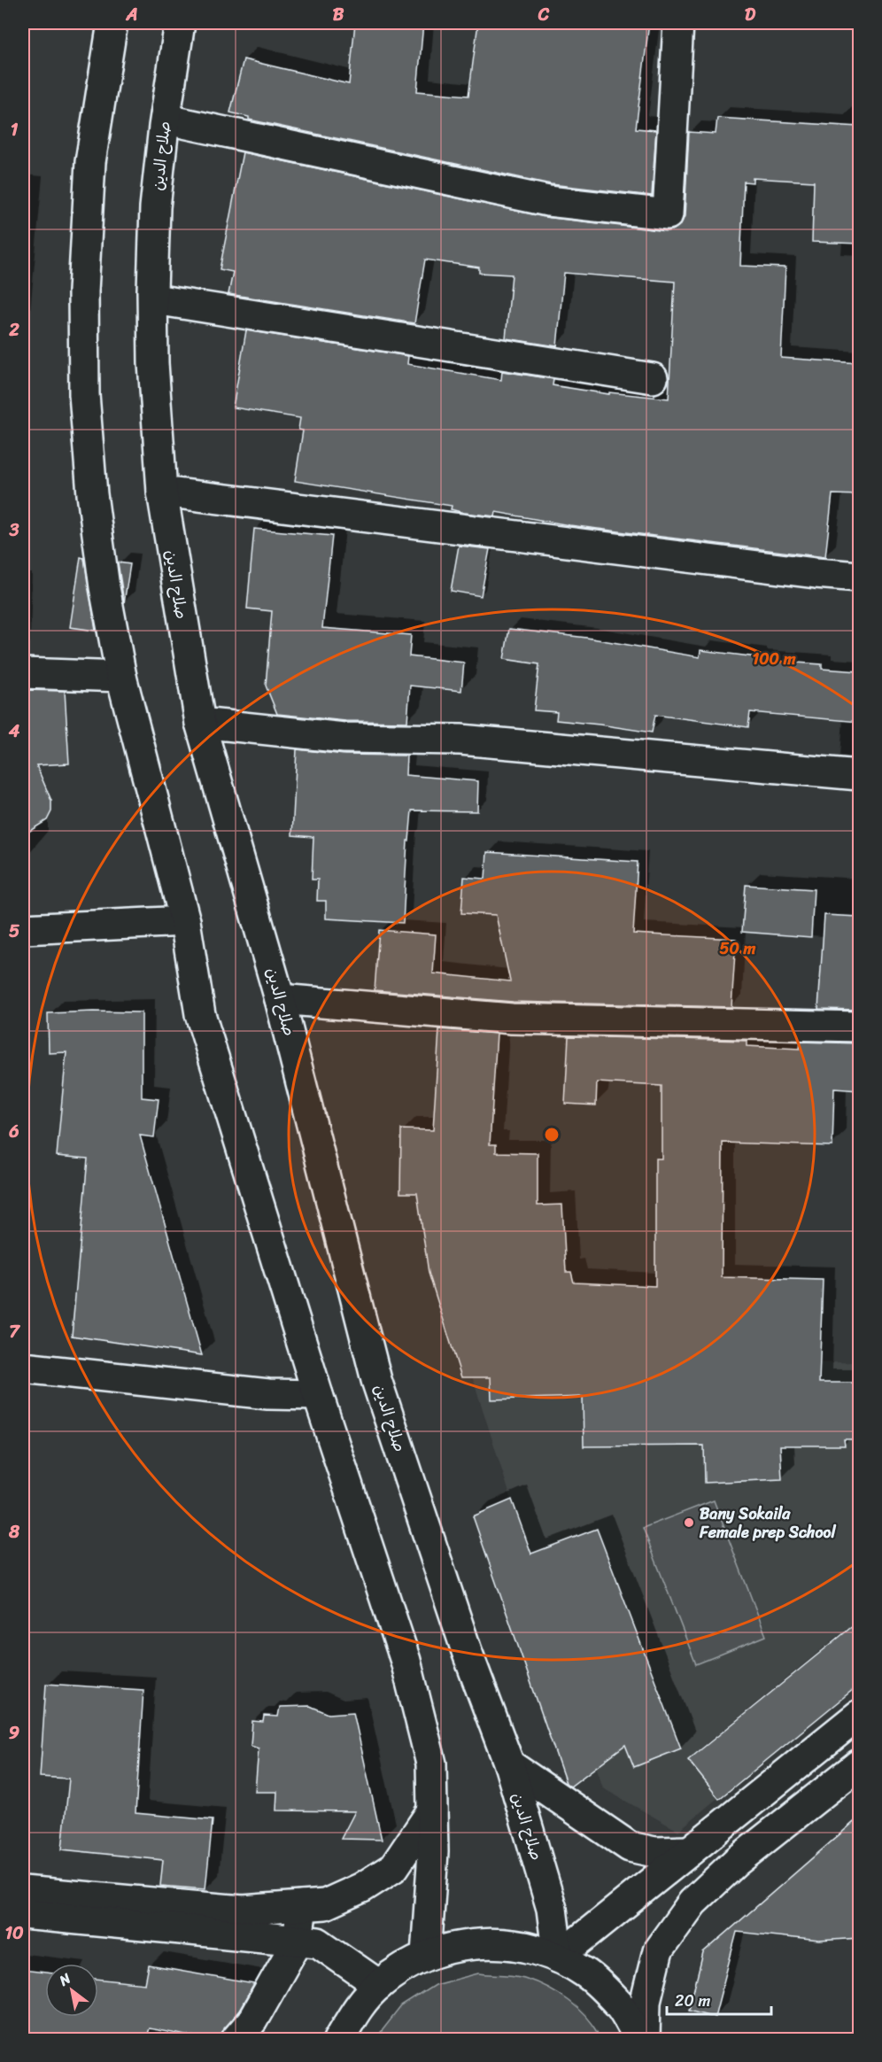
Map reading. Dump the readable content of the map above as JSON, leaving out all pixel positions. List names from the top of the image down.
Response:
{
  "streets": {
    "main road": ["صلاح الدين"]
  },
  "places": ["Bany Sokaila Female prep School"],
  "scale_bar": "20 m",
  "north": "top left",
  "grid": {
    "columns": [
      "A",
      "B",
      "C",
      "D"
    ],
    "rows": [
      "1",
      "2",
      "3",
      "4",
      "5",
      "6",
      "7",
      "8",
      "9",
      "10"
    ]
  },
  "rings": ["100 m", "50 m"]
}
